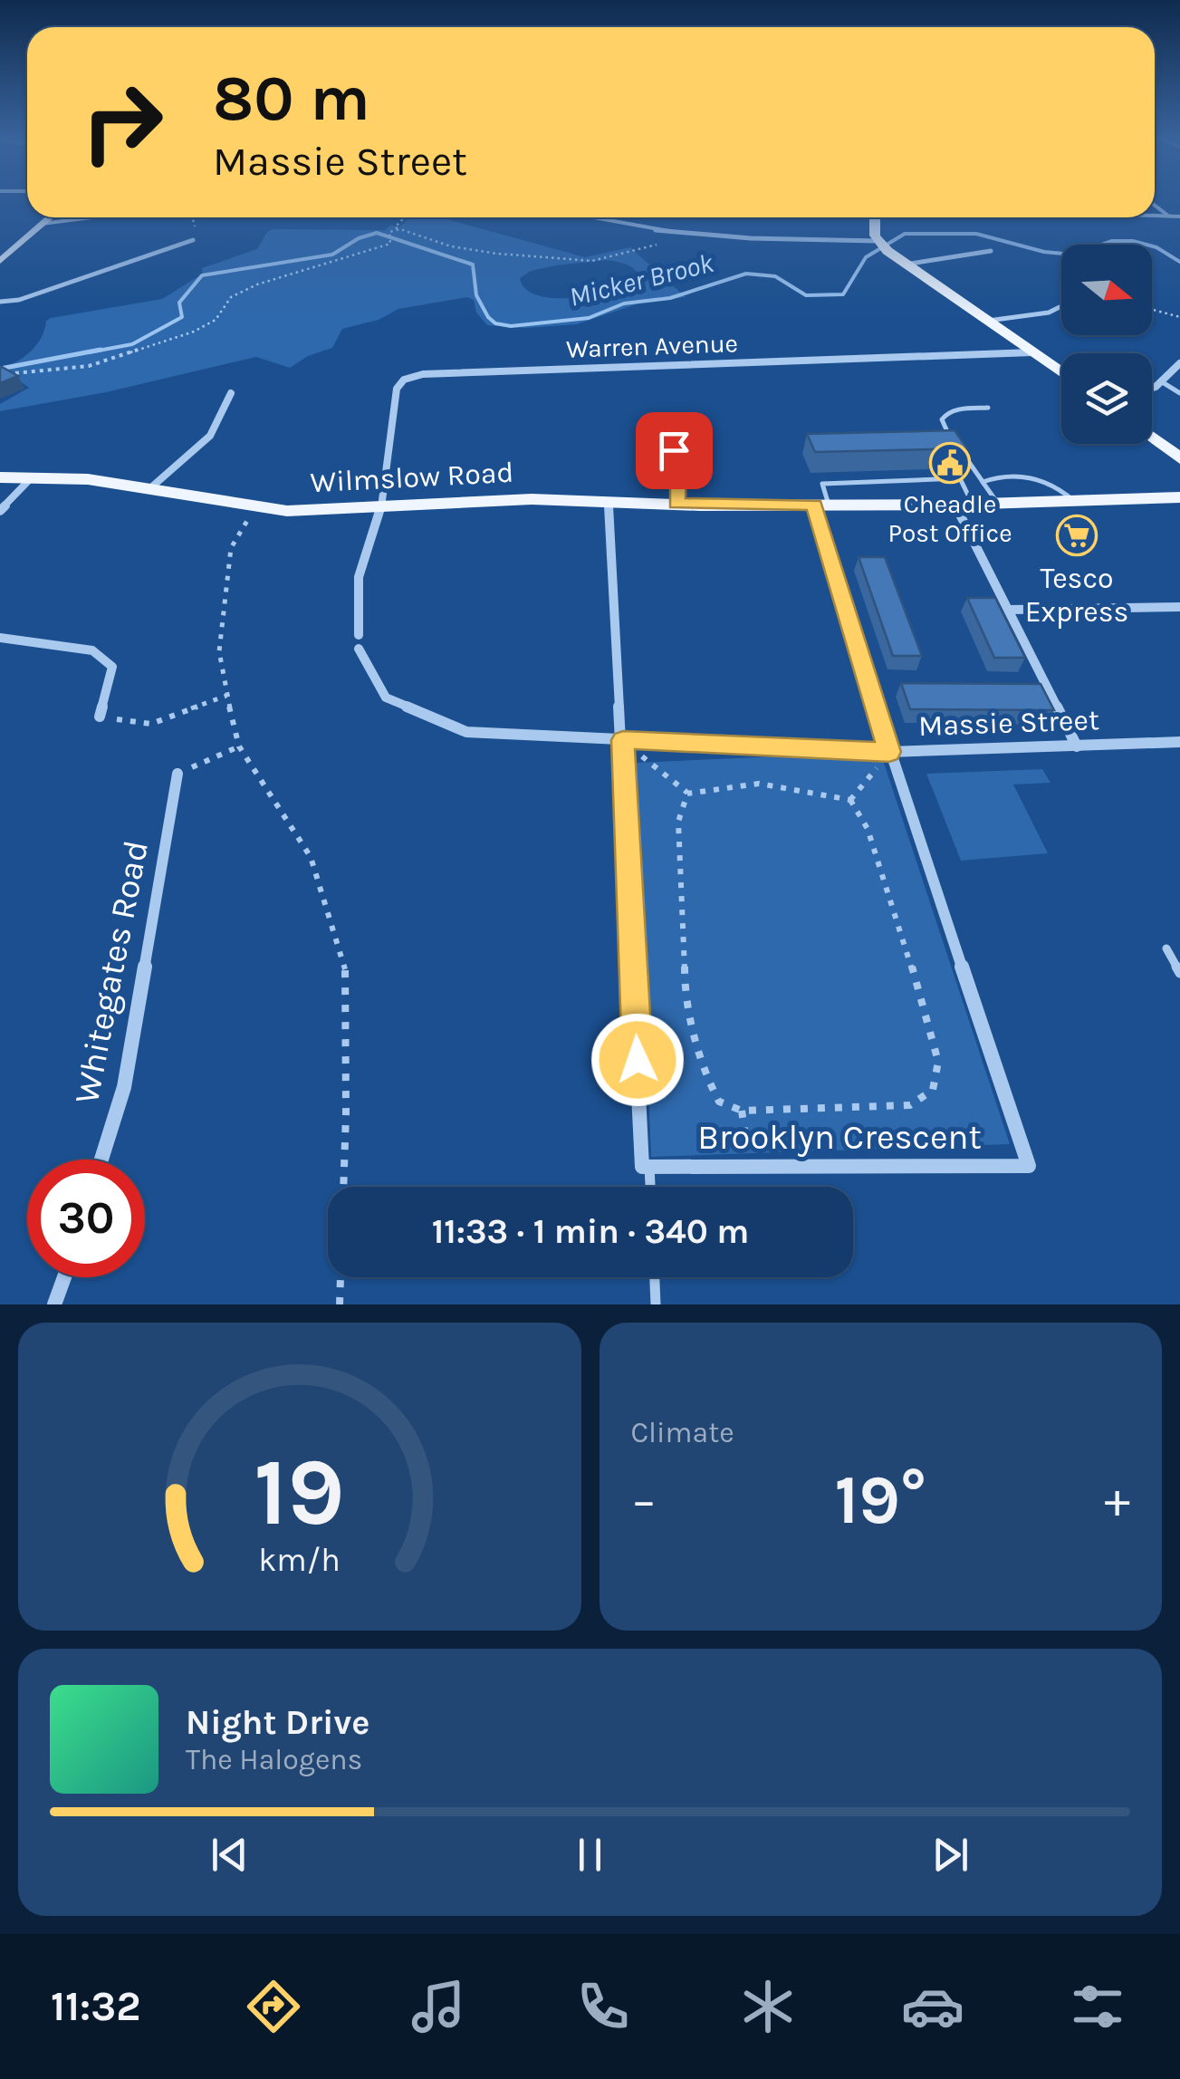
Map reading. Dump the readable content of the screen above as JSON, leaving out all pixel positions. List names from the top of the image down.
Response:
{
  "streets": {
    "main road": ["Wilmslow Road"],
    "street": [
      "Warren Avenue",
      "Massie Street",
      "Whitegates Road",
      "Brooklyn Crescent"
    ]
  },
  "crossings": [
    ["Warren Avenue", "Wilmslow Road"],
    ["Massie Street", "Brooklyn Crescent"]
  ],
  "water": ["Micker Brook"],
  "places": {
    "public building": ["Cheadle Post Office"],
    "supermarket": ["Tesco Express"]
  },
  "north": "right",
  "page": {
    "turn": ["80 m", "Massie Street"],
    "limit": "30",
    "trip": "11:33 · 1 min · 340 m",
    "tile": "Climate",
    "heat": ["−", "19°", "+"],
    "song": ["Night Drive", "The Halogens"],
    "tabs": "11:32",
    "gauge": ["19", "km/h"]
  }
}
